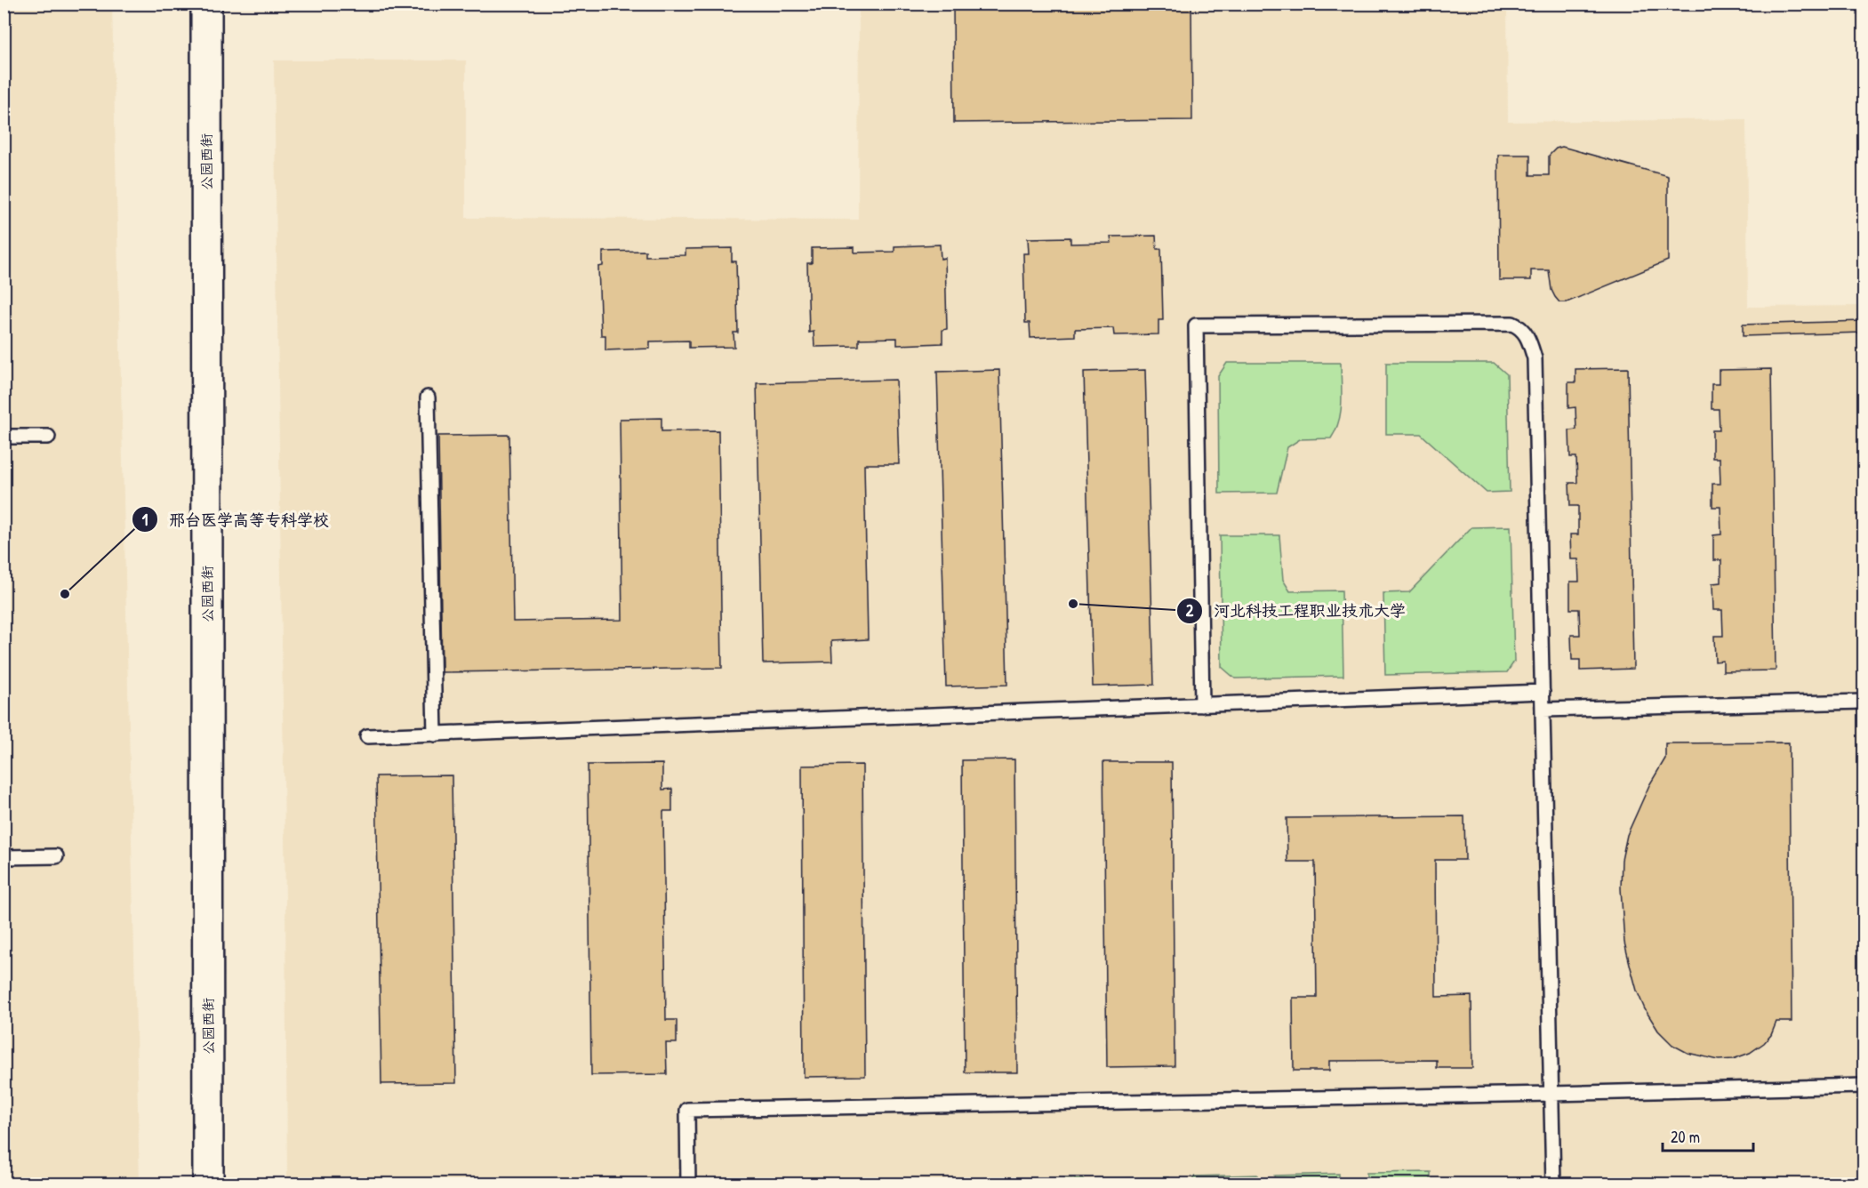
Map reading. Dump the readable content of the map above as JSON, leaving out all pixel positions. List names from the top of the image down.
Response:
{
  "streets": {
    "street": ["公园西街"]
  },
  "places": ["邢台医学高等专科学校", "河北科技工程职业技术大学"],
  "scale_bar": "20 m"
}
